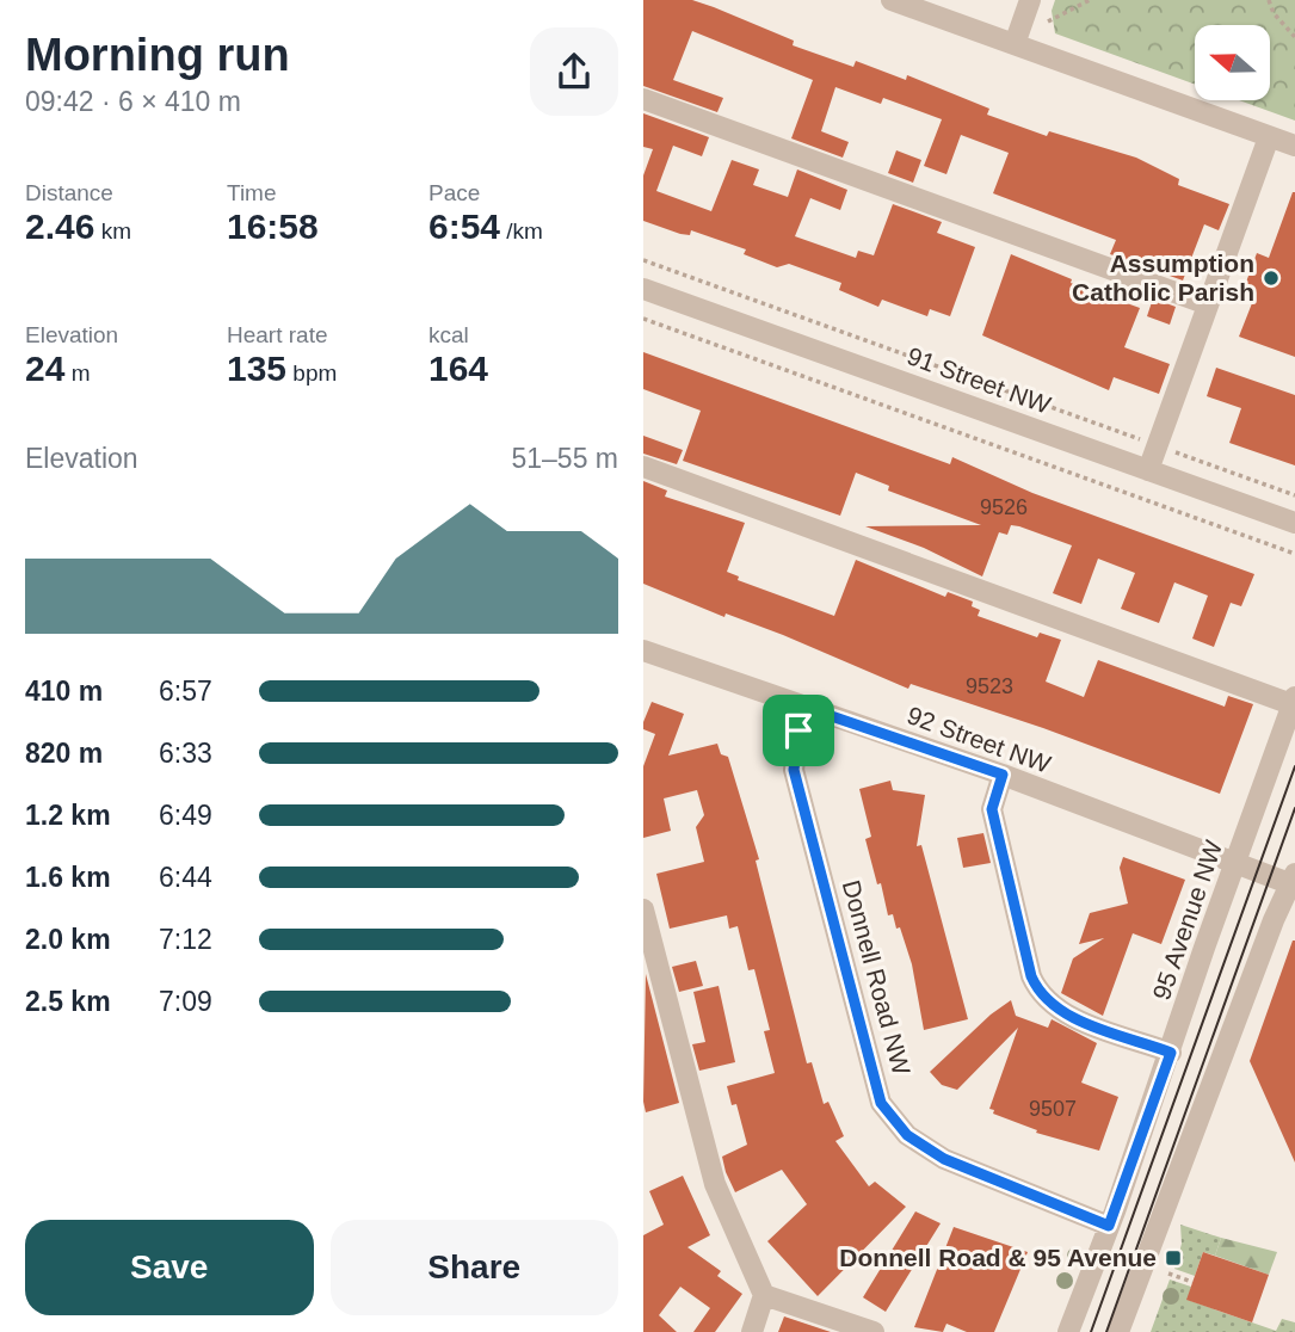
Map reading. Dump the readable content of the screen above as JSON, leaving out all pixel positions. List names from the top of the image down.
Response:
{
  "streets": {
    "street": [
      "91 Street NW",
      "92 Street NW",
      "95 Avenue NW",
      "Donnell Road NW"
    ]
  },
  "crossings": [
    ["92 Street NW", "95 Avenue NW"],
    ["92 Street NW", "Donnell Road NW"],
    ["95 Avenue NW", "Donnell Road NW"]
  ],
  "places": {
    "other": ["Assumption Catholic Parish"],
    "transit": ["Donnell Road & 95 Avenue"]
  },
  "house_numbers": ["9526", "9523", "9507"],
  "north": "left",
  "page": {
    "heading": ["Morning run", "09:42 · 6 × 410 m"],
    "stats": [
      ["Distance", "2.46 km"],
      ["Time", "16:58"],
      ["Pace", "6:54 /km"],
      ["Elevation", "24 m"],
      ["Heart rate", "135 bpm"],
      ["kcal", "164"]
    ],
    "chart": ["Elevation", "51–55 m"],
    "list": [
      {
        "name": "410 m",
        "note": "6:57"
      },
      {
        "name": "820 m",
        "note": "6:33"
      },
      {
        "name": "1.2 km",
        "note": "6:49"
      },
      {
        "name": "1.6 km",
        "note": "6:44"
      },
      {
        "name": "2.0 km",
        "note": "7:12"
      },
      {
        "name": "2.5 km",
        "note": "7:09"
      }
    ],
    "buttons": ["Save", "Share"]
  }
}
